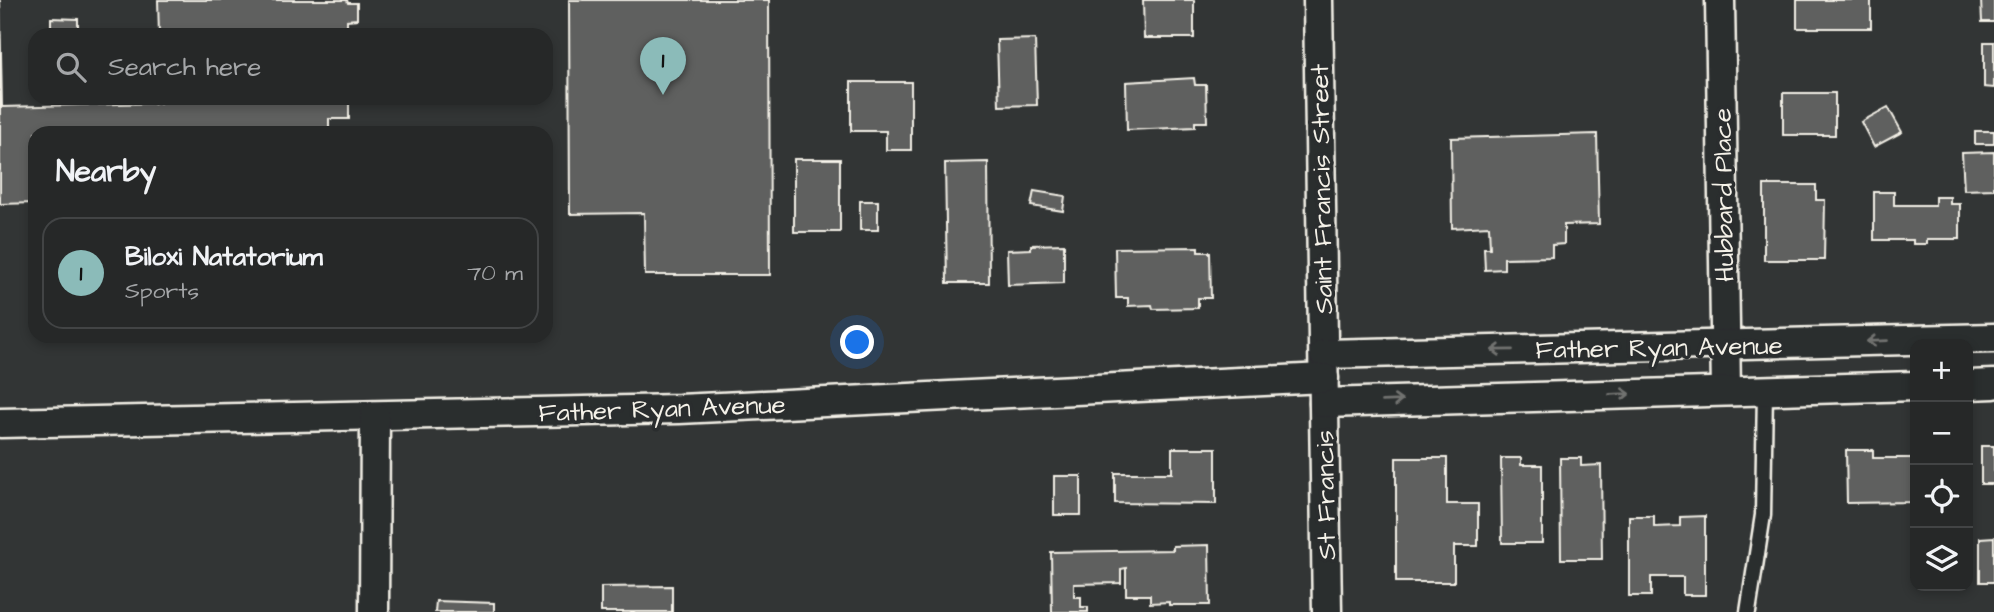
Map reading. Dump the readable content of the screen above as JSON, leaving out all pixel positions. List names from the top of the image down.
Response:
{
  "streets": {
    "street": [
      "Saint Francis Street",
      "Hubbard Place",
      "Father Ryan Avenue",
      "St Francis"
    ]
  },
  "crossings": [
    ["Saint Francis Street", "Father Ryan Avenue"],
    ["Saint Francis Street", "St Francis"],
    ["Hubbard Place", "Father Ryan Avenue"],
    ["Father Ryan Avenue", "St Francis"]
  ],
  "page": {
    "search": "Search here",
    "pins": "1",
    "heading": "Nearby",
    "list": [
      {
        "mark": "1",
        "name": "Biloxi Natatorium",
        "note": "Sports",
        "value": "70 m"
      }
    ],
    "map_buttons": ["+", "−"]
  }
}
